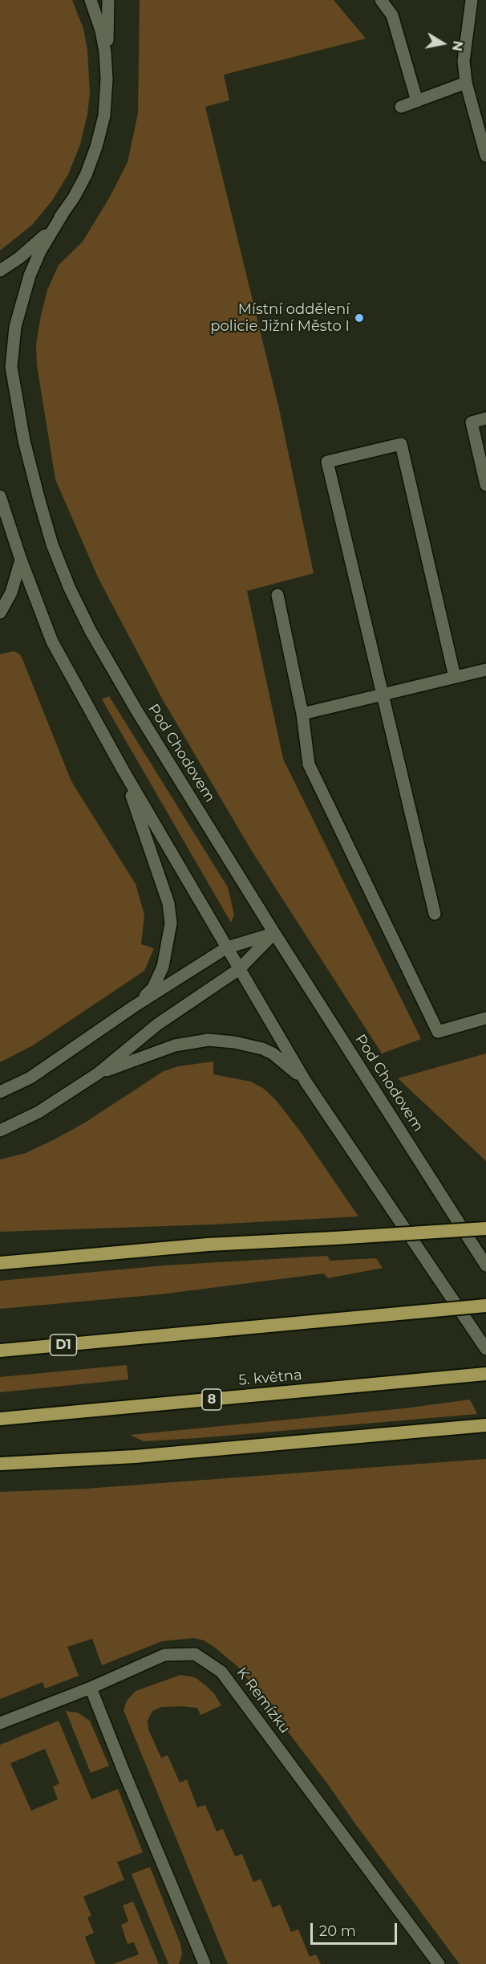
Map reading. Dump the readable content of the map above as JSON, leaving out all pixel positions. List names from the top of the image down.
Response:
{
  "streets": {
    "highway": ["D1", "5. května", "8"],
    "main road": ["Pod Chodovem", "K Remízku"]
  },
  "places": ["Místní oddělení policie Jižní Město I"],
  "scale_bar": "20 m",
  "north": "right"
}
